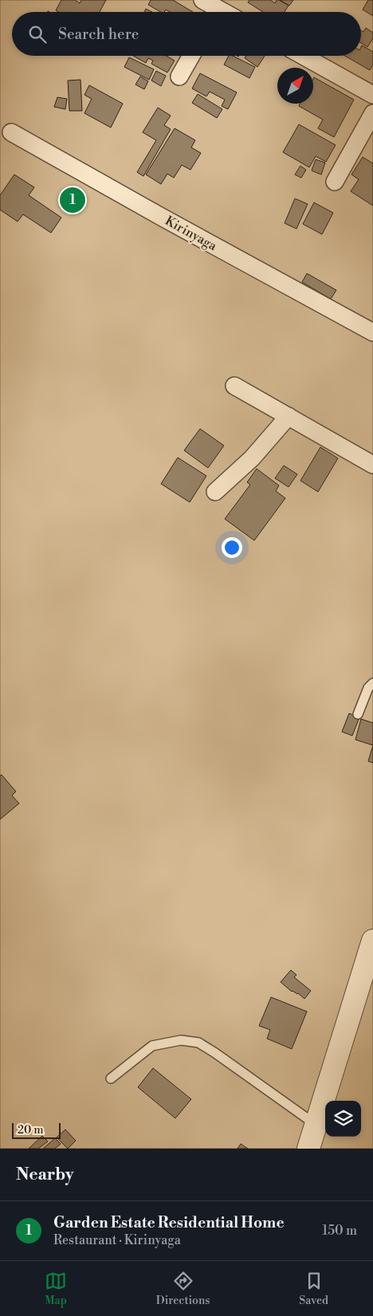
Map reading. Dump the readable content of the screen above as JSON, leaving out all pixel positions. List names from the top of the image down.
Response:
{
  "streets": {
    "street": ["Kirinyaga"]
  },
  "scale_bar": "20 m",
  "north": "top right",
  "page": {
    "search": "Search here",
    "pins": "1",
    "scale": "20 m",
    "heading": "Nearby",
    "list": [
      {
        "mark": "1",
        "name": "Garden Estate Residential Home",
        "note": "Restaurant · Kirinyaga",
        "value": "150 m"
      }
    ],
    "nav": ["Map", "Directions", "Saved"]
  }
}
